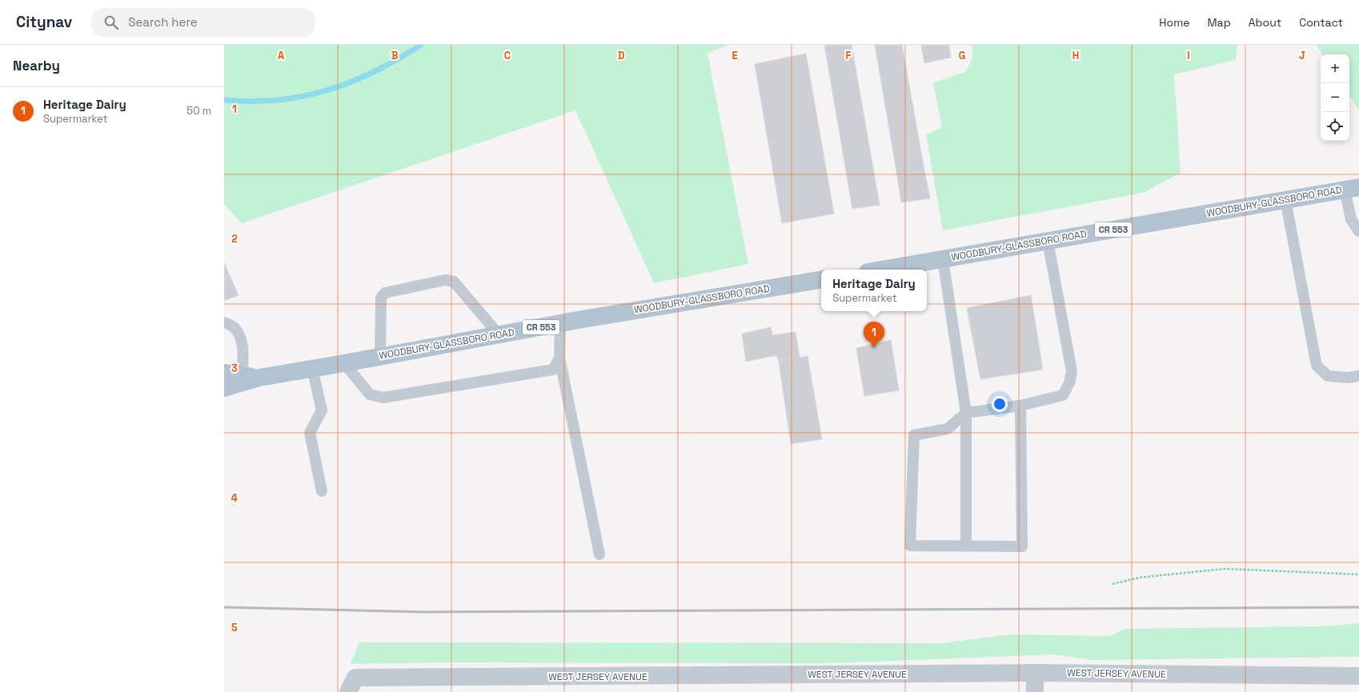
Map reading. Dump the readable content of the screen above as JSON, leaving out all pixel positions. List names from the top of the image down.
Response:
{
  "streets": {
    "main road": ["WOODBURY-GLASSBORO ROAD", "CR 553"],
    "street": ["WEST JERSEY AVENUE"]
  },
  "page": {
    "header": "Citynav",
    "search": "Search here",
    "nav": [
      "Home",
      "Map",
      "About",
      "Contact"
    ],
    "heading": "Nearby",
    "map_buttons": ["+", "−"],
    "list": [
      {
        "mark": "1",
        "name": "Heritage Dairy",
        "note": "Supermarket",
        "value": "50 m"
      }
    ],
    "popup": ["Heritage Dairy", "Supermarket"],
    "pins": "1"
  },
  "grid": {
    "columns": [
      "A",
      "B",
      "C",
      "D",
      "E",
      "F",
      "G",
      "H",
      "I",
      "J"
    ],
    "rows": [
      "1",
      "2",
      "3",
      "4",
      "5"
    ]
  }
}
